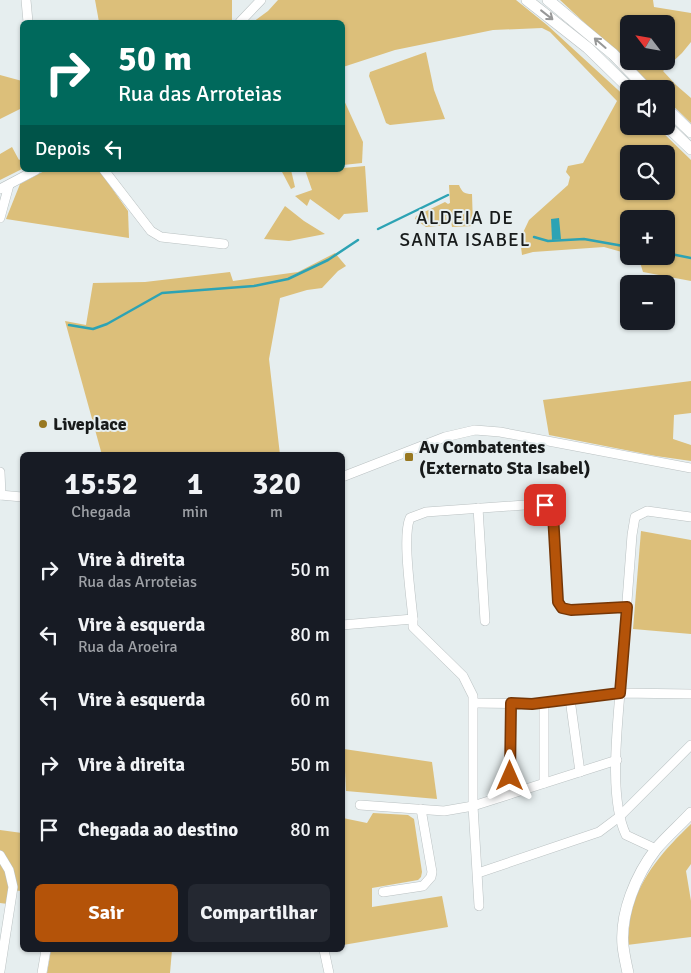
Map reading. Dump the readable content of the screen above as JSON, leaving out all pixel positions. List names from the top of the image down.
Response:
{
  "districts": ["ALDEIA DE SANTA ISABEL"],
  "places": {
    "other": ["Liveplace"],
    "transit": ["Av Combatentes (Externato Sta Isabel)"]
  },
  "north": "top left",
  "page": {
    "map_buttons": ["+", "−"],
    "turn": ["50 m", "Rua das Arroteias"],
    "then": "Depois",
    "eta": [
      "15:52",
      "Chegada",
      "1",
      "min",
      "320",
      "m"
    ],
    "list": [
      {
        "name": "Vire à direita",
        "note": "Rua das Arroteias",
        "value": "50 m"
      },
      {
        "name": "Vire à esquerda",
        "note": "Rua da Aroeira",
        "value": "80 m"
      },
      {
        "name": "Vire à esquerda",
        "value": "60 m"
      },
      {
        "name": "Vire à direita",
        "value": "50 m"
      },
      {
        "name": "Chegada ao destino",
        "value": "80 m"
      }
    ],
    "buttons": ["Sair", "Compartilhar"]
  }
}
